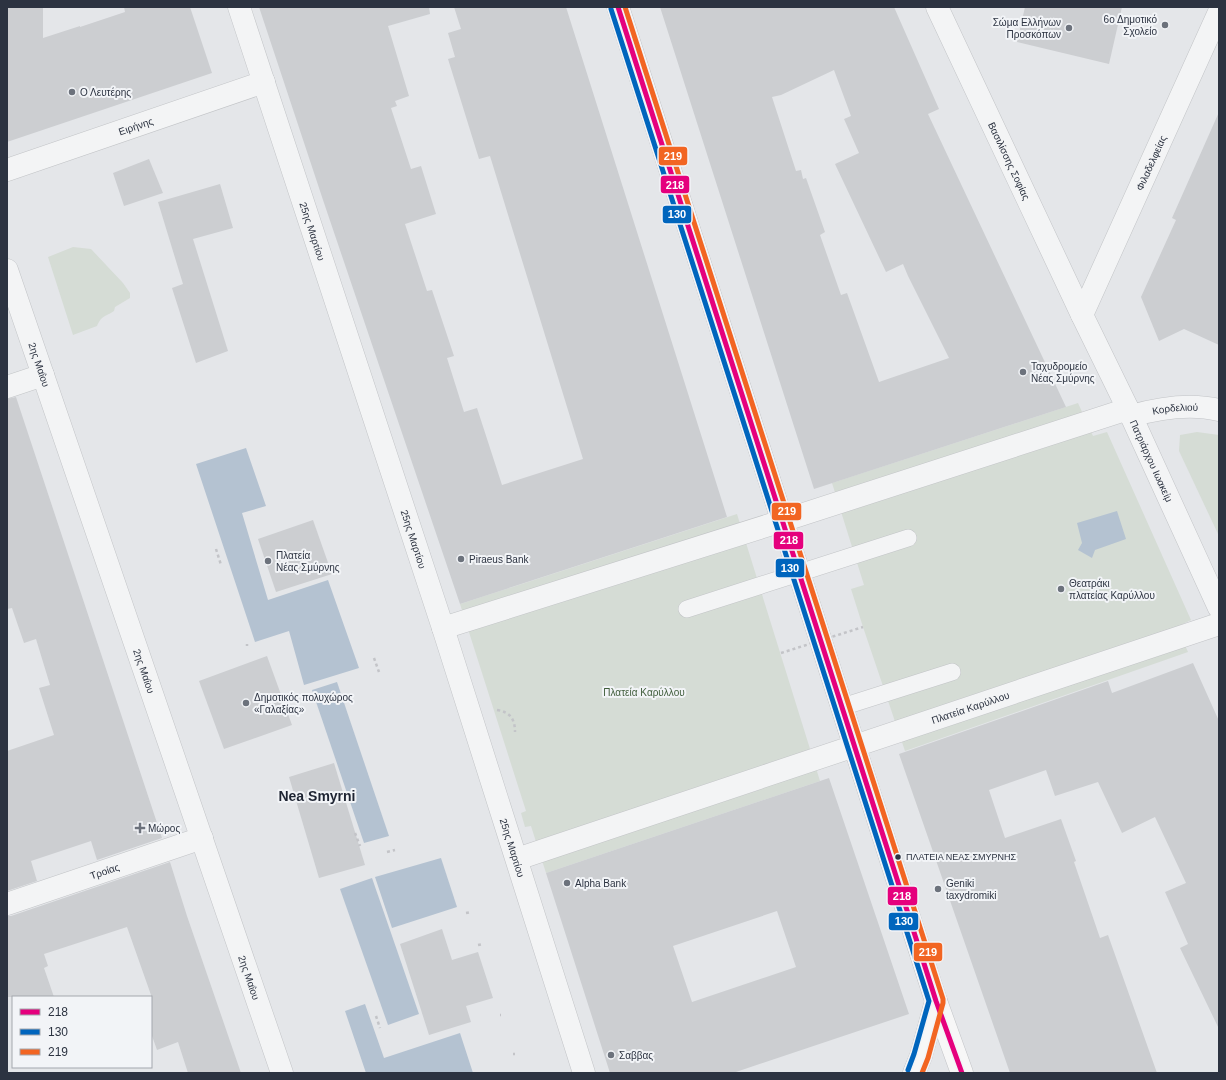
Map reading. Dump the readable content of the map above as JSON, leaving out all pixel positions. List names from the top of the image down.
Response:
{
  "streets": {
    "street": [
      "Ειρήνης",
      "Βασιλίσσης Σοφίας",
      "Φιλαδελφείας",
      "25ης Μαρτίου",
      "2ης Μαΐου",
      "Κορδελιού",
      "Πατριάρχου Ιωακείμ",
      "Πλατεία Καρύλλου",
      "Τροίας"
    ]
  },
  "crossings": [
    ["Ειρήνης", "25ης Μαρτίου"],
    ["Βασιλίσσης Σοφίας", "Φιλαδελφείας"],
    ["Βασιλίσσης Σοφίας", "Πατριάρχου Ιωακείμ"],
    ["Φιλαδελφείας", "Πατριάρχου Ιωακείμ"],
    ["25ης Μαρτίου", "Πλατεία Καρύλλου"],
    ["2ης Μαΐου", "Τροίας"],
    ["Κορδελιού", "Πατριάρχου Ιωακείμ"]
  ],
  "districts": ["Nea Smyrni"],
  "parks": ["Πλατεία Καρύλλου"],
  "places": {
    "other": [
      "6ο Δημοτικό Σχολείο",
      "Σώμα Ελλήνων Προσκόπων",
      "Ο Λευτέρης",
      "Ταχυδρομείο Νέας Σμύρνης",
      "Piraeus Bank",
      "Πλατεία Νέας Σμύρνης",
      "Θεατράκι πλατείας Καρύλλου",
      "Δημοτικός πολυχώρος «Γαλαξίας»",
      "ΠΛΑΤΕΙΑ ΝΕΑΣ ΣΜΥΡΝΗΣ",
      "Alpha Bank",
      "Geniki taxydromiki",
      "Σαββας"
    ],
    "health": ["Μώρος"]
  },
  "lines": ["transit line 218", "transit line 219", "transit line 130"],
  "legend": ["218", "130", "219"]
}
